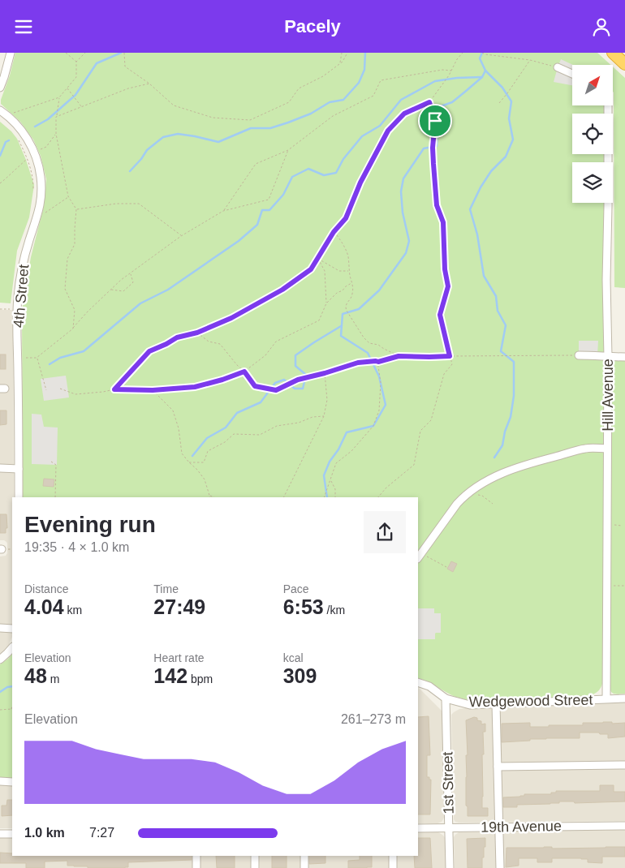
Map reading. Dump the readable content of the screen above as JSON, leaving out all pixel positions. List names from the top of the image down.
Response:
{
  "streets": {
    "street": [
      "4th Street",
      "Hill Avenue",
      "Wedgewood Street",
      "1st Street",
      "19th Avenue"
    ]
  },
  "crossings": [
    ["Hill Avenue", "Wedgewood Street"],
    ["Wedgewood Street", "1st Street"],
    ["1st Street", "19th Avenue"]
  ],
  "north": "top right",
  "page": {
    "header": "Pacely",
    "heading": ["Evening run", "19:35 · 4 × 1.0 km"],
    "stats": [
      ["Distance", "4.04 km"],
      ["Time", "27:49"],
      ["Pace", "6:53 /km"],
      ["Elevation", "48 m"],
      ["Heart rate", "142 bpm"],
      ["kcal", "309"]
    ],
    "chart": ["Elevation", "261–273 m"],
    "list": [
      {
        "name": "1.0 km",
        "note": "7:27"
      }
    ]
  }
}
